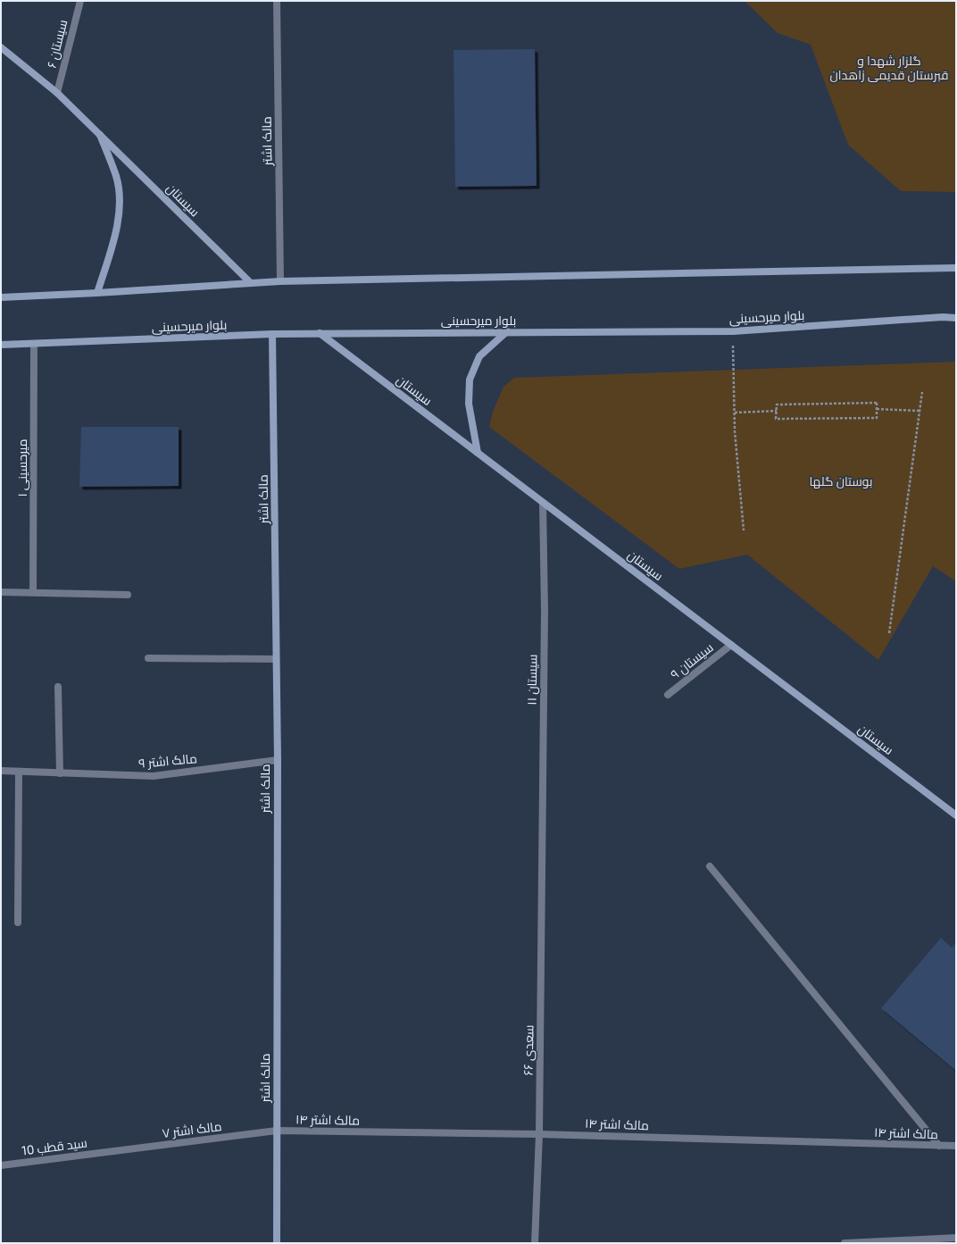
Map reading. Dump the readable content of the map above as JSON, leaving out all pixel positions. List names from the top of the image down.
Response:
{
  "streets": {
    "street": [
      "سیستان ۶",
      "مالک اشتر",
      "سیستان",
      "بلوار میرحسینی",
      "میرحسینی ۱",
      "سیستان ۹",
      "سیستان ۱۱",
      "مالک اشتر ۹",
      "سعدی ۶۶",
      "مالک اشتر ۱۴",
      "مالک اشتر ۷",
      "سید قطب 10"
    ]
  },
  "crossings": [
    ["سیستان ۶", "سیستان"],
    ["مالک اشتر", "بلوار میرحسینی"],
    ["مالک اشتر", "مالک اشتر ۹"],
    ["مالک اشتر", "مالک اشتر ۱۴"],
    ["مالک اشتر", "مالک اشتر ۷"],
    ["سیستان", "بلوار میرحسینی"],
    ["سیستان", "سیستان ۹"],
    ["سیستان", "سیستان ۱۱"],
    ["بلوار میرحسینی", "میرحسینی ۱"],
    ["سیستان ۱۱", "سعدی ۶۶"],
    ["سعدی ۶۶", "مالک اشتر ۱۴"],
    ["مالک اشتر ۱۴", "مالک اشتر ۷"],
    ["مالک اشتر ۷", "سید قطب 10"]
  ],
  "parks": ["گلزار شهدا و قبرستان قدیمی زاهدان", "بوستان گلها"]
}
